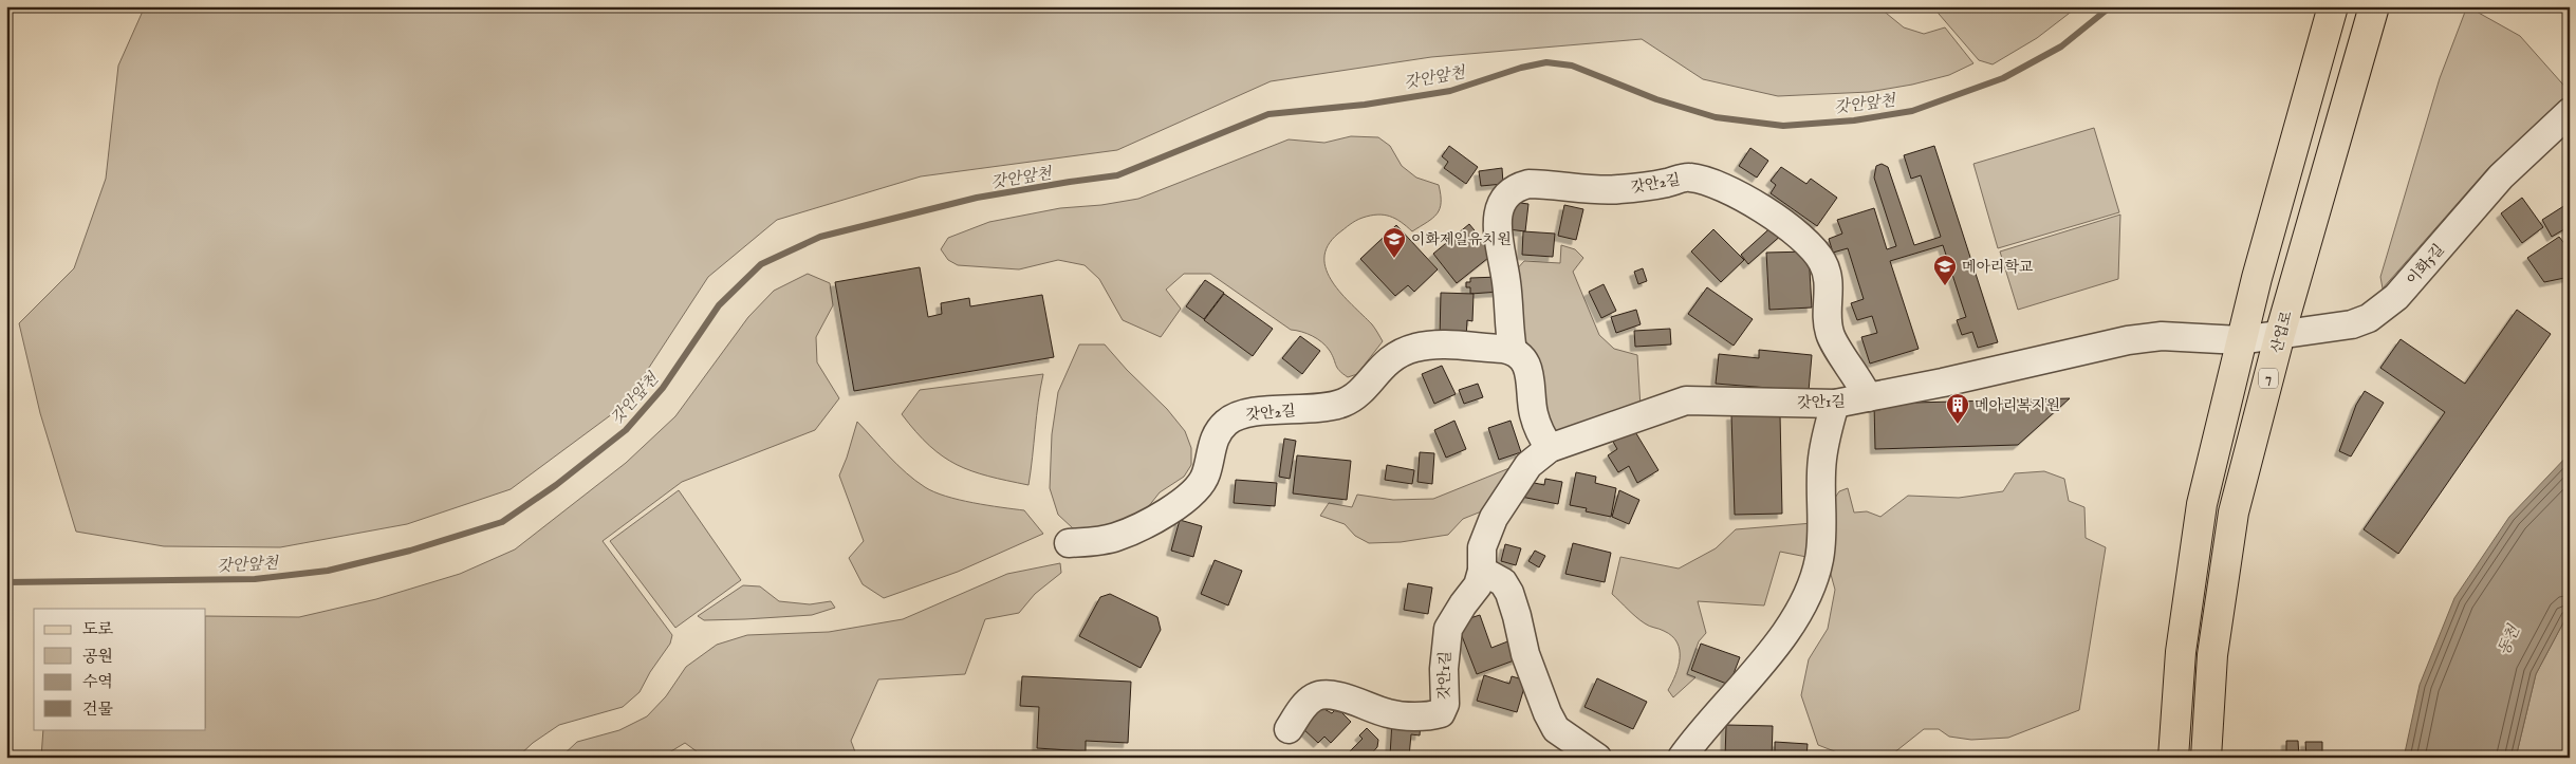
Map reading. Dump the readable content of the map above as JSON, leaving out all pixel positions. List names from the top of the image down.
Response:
{
  "streets": {
    "main road": ["산업로", "7"],
    "street": ["갓안2길", "이화5길", "갓안1길"]
  },
  "crossings": [
    ["갓안2길", "갓안1길"],
    ["이화5길", "산업로"],
    ["이화5길", "갓안1길"]
  ],
  "water": ["갓안앞천", "동천"],
  "places": {
    "school or university": ["이화제일유치원", "메아리학교"],
    "building": ["메아리복지원"]
  },
  "legend": [
    "도로",
    "공원",
    "수역",
    "건물"
  ]
}
